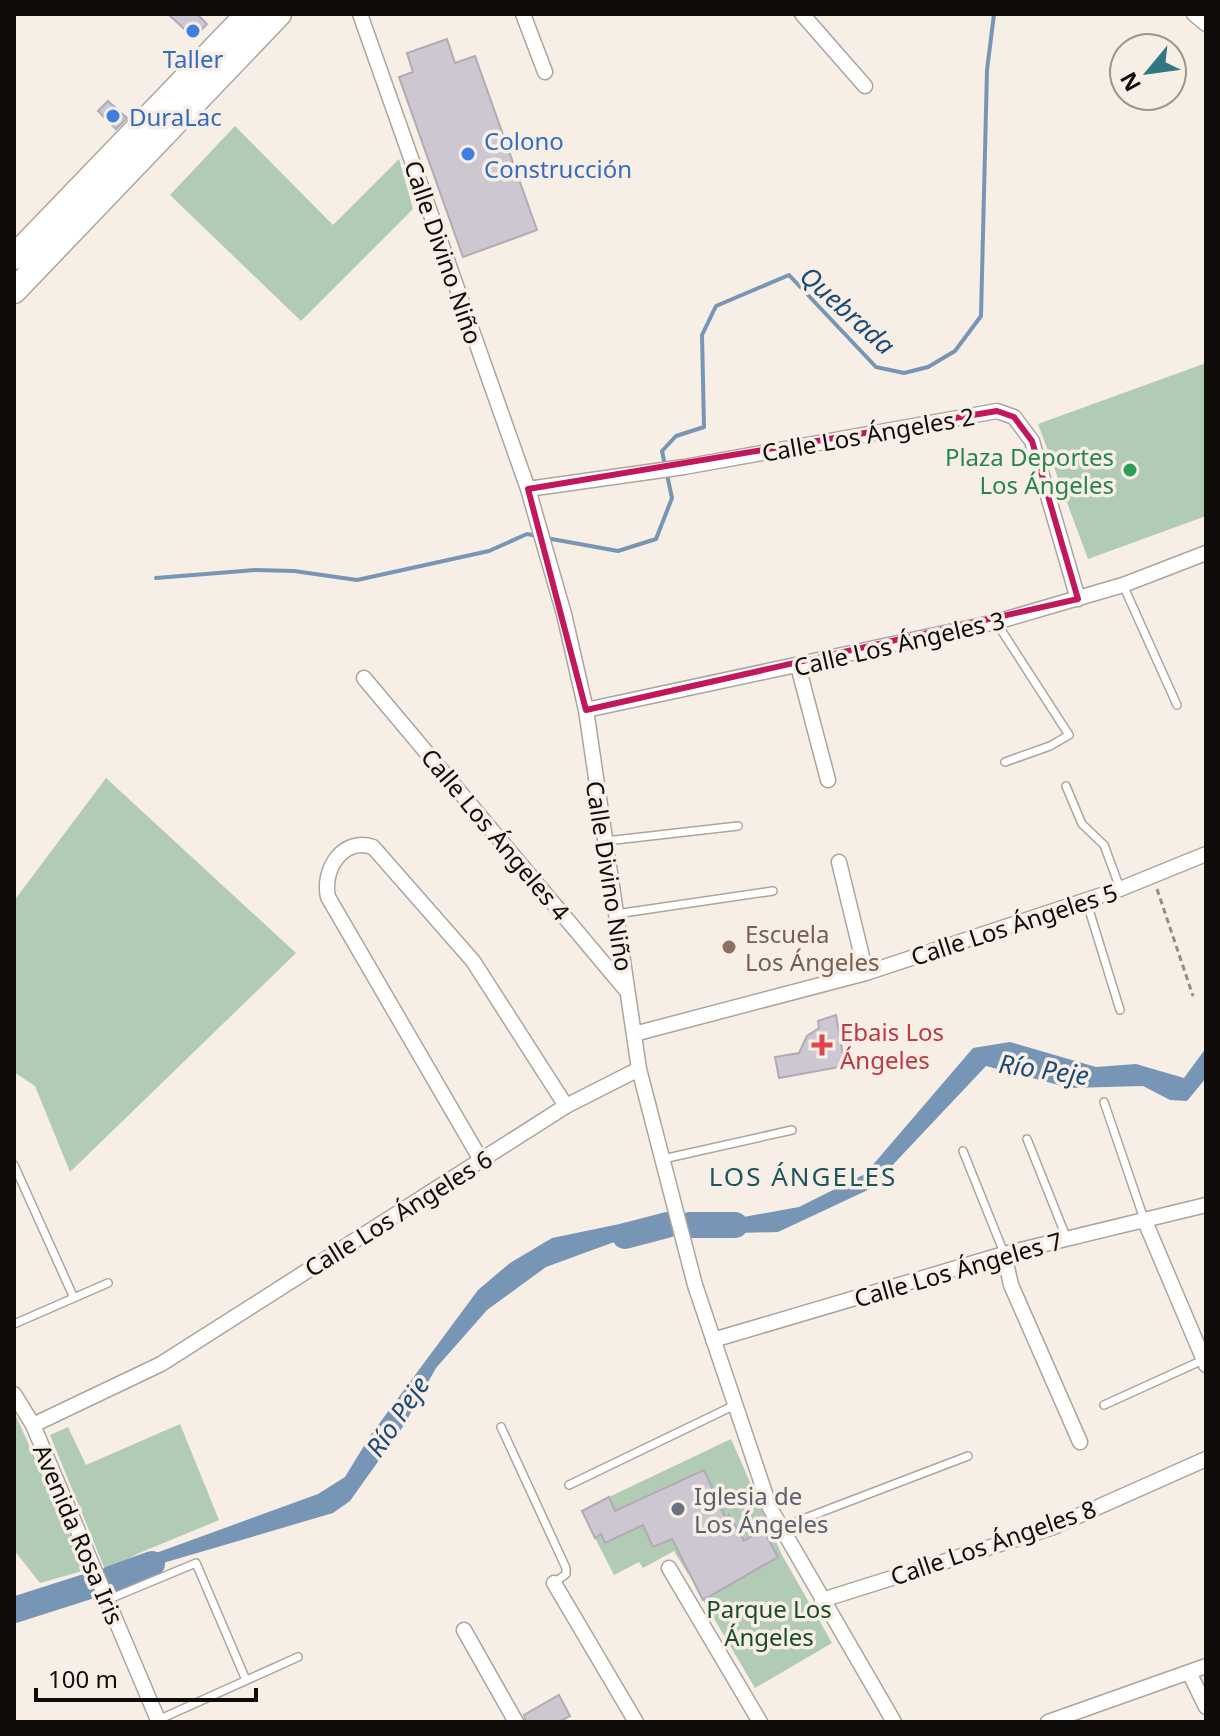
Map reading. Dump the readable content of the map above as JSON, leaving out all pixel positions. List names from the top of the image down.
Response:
{
  "streets": {
    "street": [
      "Calle Divino Niño",
      "Calle Los Ángeles 2",
      "Calle Los Ángeles 3",
      "Calle Los Ángeles 4",
      "Calle Los Ángeles 5",
      "Calle Los Ángeles 6",
      "Calle Los Ángeles 7",
      "Avenida Rosa Iris",
      "Calle Los Ángeles 8"
    ]
  },
  "crossings": [
    ["Calle Divino Niño", "Calle Los Ángeles 2"],
    ["Calle Divino Niño", "Calle Los Ángeles 3"],
    ["Calle Divino Niño", "Calle Los Ángeles 4"],
    ["Calle Divino Niño", "Calle Los Ángeles 5"],
    ["Calle Divino Niño", "Calle Los Ángeles 6"],
    ["Calle Divino Niño", "Calle Los Ángeles 7"],
    ["Calle Divino Niño", "Calle Los Ángeles 8"],
    ["Calle Los Ángeles 2", "Calle Los Ángeles 3"],
    ["Calle Los Ángeles 6", "Avenida Rosa Iris"]
  ],
  "districts": ["LOS ÁNGELES"],
  "water": ["Quebrada", "Río Peje"],
  "parks": ["Parque Los Ángeles"],
  "places": {
    "other": [
      "Taller",
      "DuraLac",
      "Colono Construcción",
      "Plaza Deportes Los Ángeles",
      "Escuela Los Ángeles",
      "Iglesia de Los Ángeles"
    ],
    "health": ["Ebais Los Ángeles"]
  },
  "scale_bar": "100 m",
  "north": "bottom left"
}
